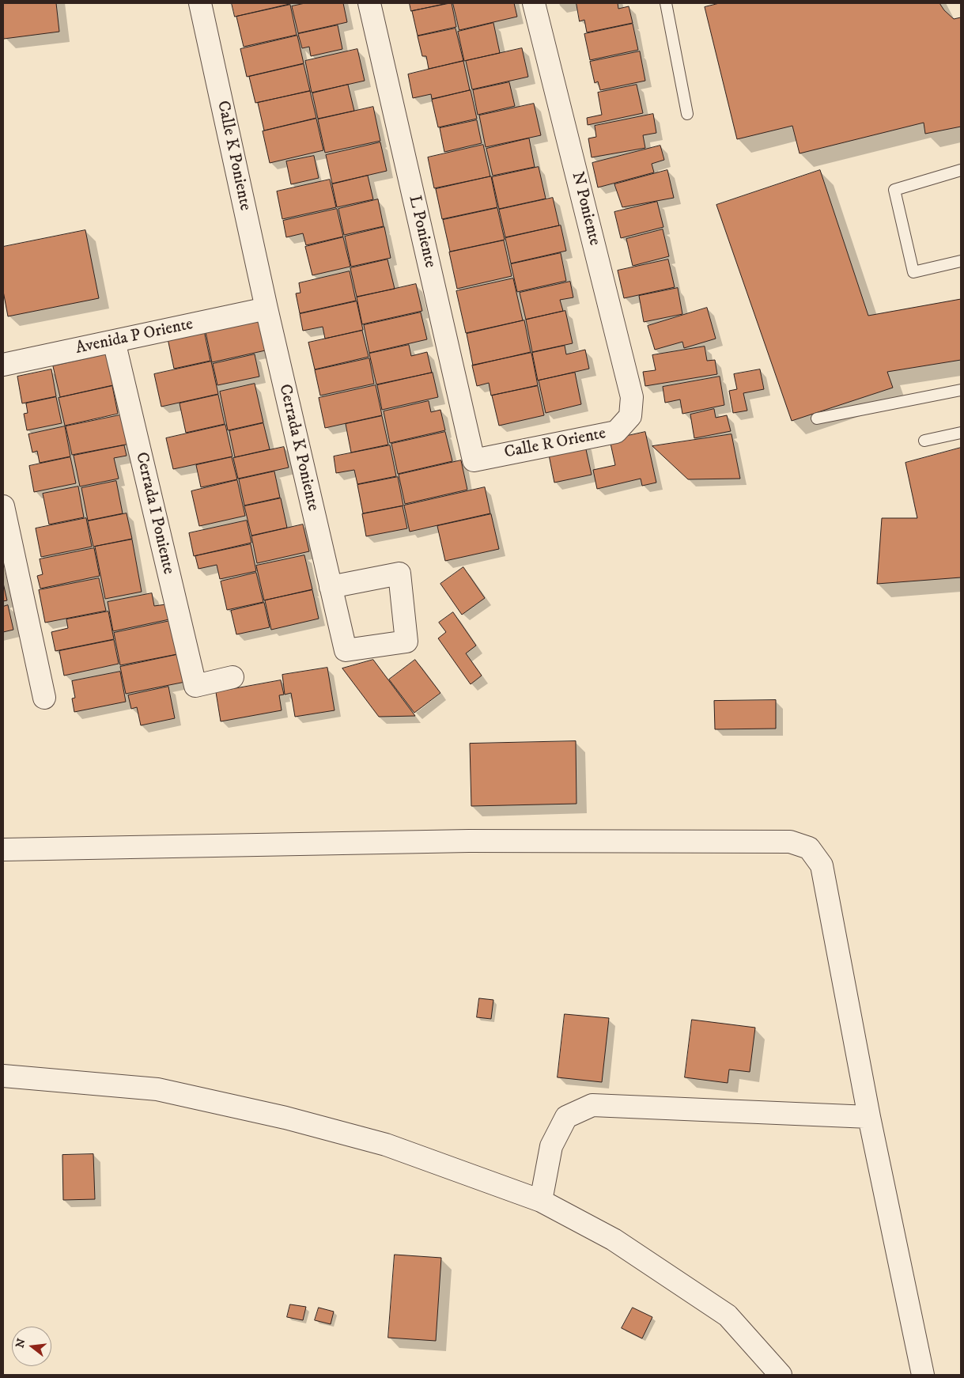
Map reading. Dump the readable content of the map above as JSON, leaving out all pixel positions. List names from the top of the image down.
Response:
{
  "streets": {
    "street": [
      "Calle K Poniente",
      "N Poniente",
      "L Poniente",
      "Avenida P Oriente",
      "Calle R Oriente",
      "Cerrada K Poniente",
      "Cerrada I Poniente"
    ]
  },
  "crossings": [
    ["Calle K Poniente", "Avenida P Oriente"],
    ["Calle K Poniente", "Cerrada K Poniente"],
    ["N Poniente", "Calle R Oriente"],
    ["L Poniente", "Calle R Oriente"],
    ["Avenida P Oriente", "Cerrada K Poniente"],
    ["Avenida P Oriente", "Cerrada I Poniente"]
  ],
  "north": "left"
}
